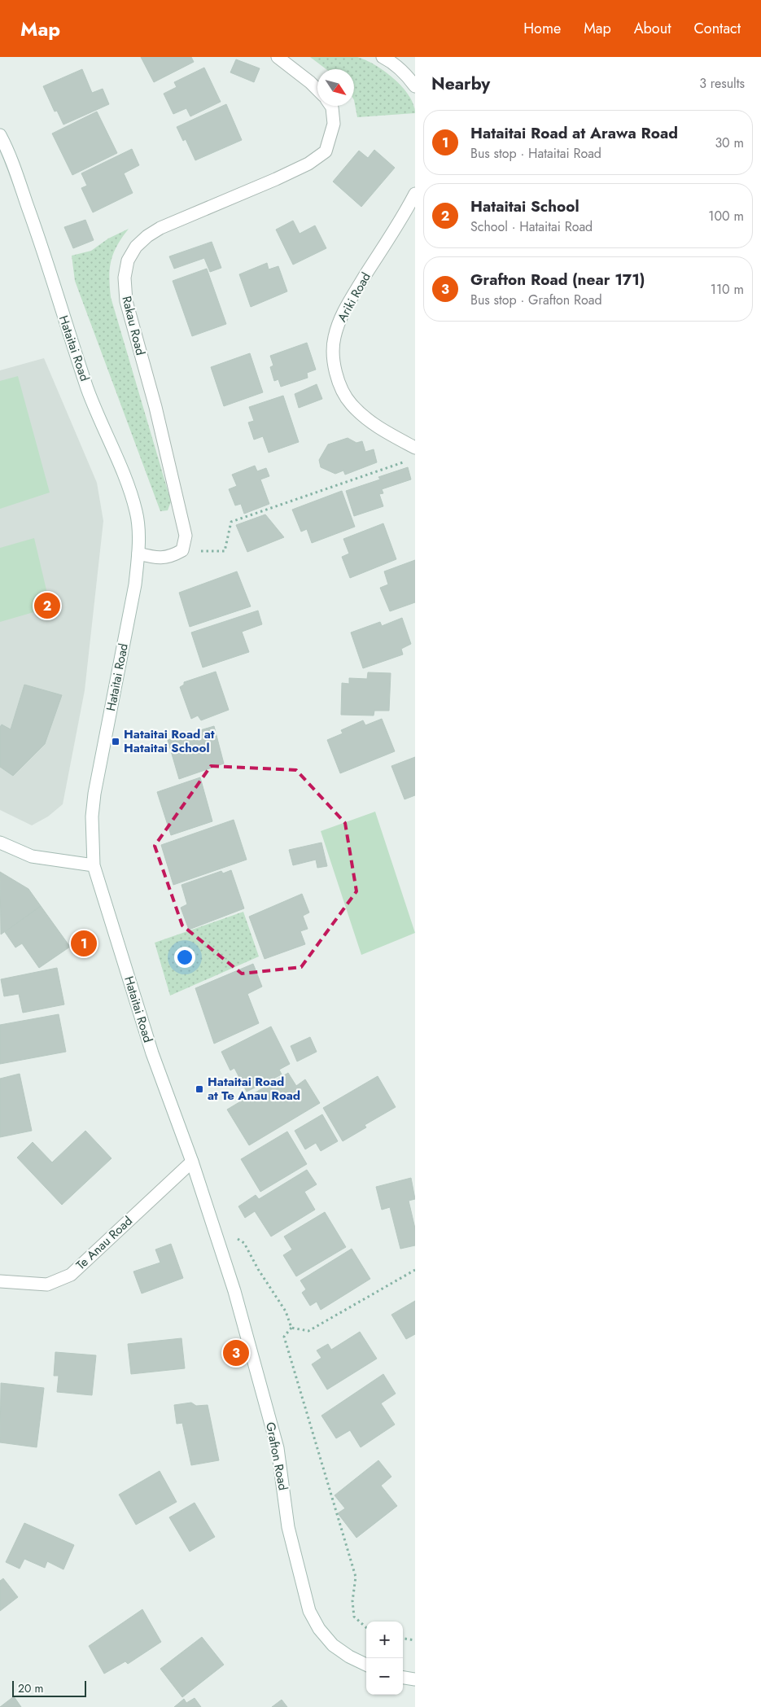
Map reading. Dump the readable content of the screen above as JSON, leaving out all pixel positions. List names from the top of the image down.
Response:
{
  "streets": {
    "street": [
      "Ariki Road",
      "Rakau Road",
      "Hataitai Road",
      "Te Anau Road",
      "Grafton Road"
    ]
  },
  "crossings": [
    ["Hataitai Road", "Te Anau Road"],
    ["Hataitai Road", "Grafton Road"]
  ],
  "places": {
    "transit": ["Hataitai Road at Hataitai School", "Hataitai Road at Te Anau Road"]
  },
  "scale_bar": "20 m",
  "north": "bottom right",
  "page": {
    "header": "Map",
    "nav": [
      "Home",
      "Map",
      "About",
      "Contact"
    ],
    "heading": ["Nearby", "3 results"],
    "list": [
      {
        "mark": "1",
        "name": "Hataitai Road at Arawa Road",
        "note": "Bus stop · Hataitai Road",
        "value": "30 m"
      },
      {
        "mark": "2",
        "name": "Hataitai School",
        "note": "School · Hataitai Road",
        "value": "100 m"
      },
      {
        "mark": "3",
        "name": "Grafton Road (near 171)",
        "note": "Bus stop · Grafton Road",
        "value": "110 m"
      }
    ],
    "pins": ["2", "1", "3"],
    "map_buttons": ["+", "−"],
    "scale": "20 m"
  }
}
